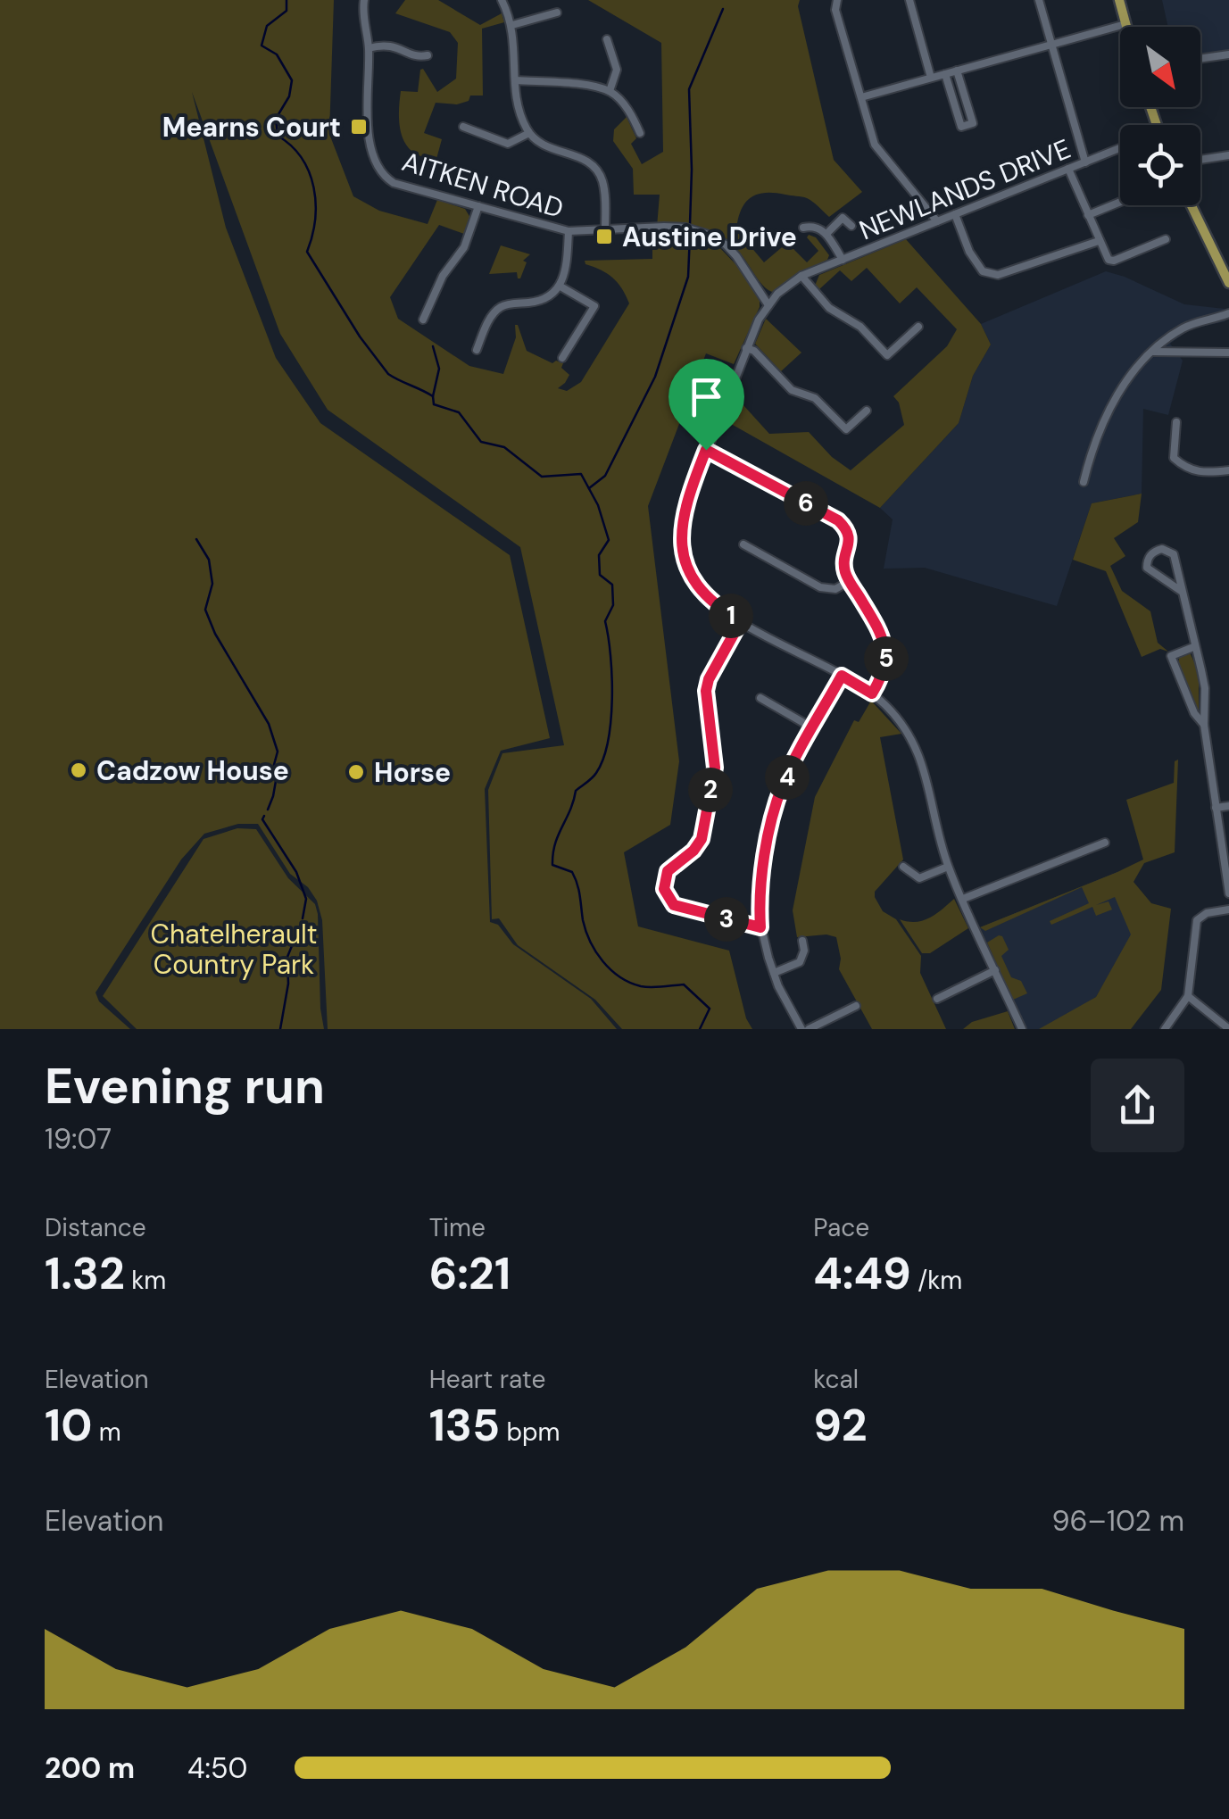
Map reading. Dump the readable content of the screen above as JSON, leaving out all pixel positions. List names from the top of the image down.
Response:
{
  "streets": {
    "street": ["AITKEN ROAD", "NEWLANDS DRIVE"]
  },
  "crossings": [
    ["AITKEN ROAD", "NEWLANDS DRIVE"]
  ],
  "parks": ["Chatelherault Country Park"],
  "places": {
    "transit": ["Mearns Court", "Austine Drive"],
    "other": ["Cadzow House", "Horse"]
  },
  "north": "bottom right",
  "page": {
    "pins": [
      "6",
      "1",
      "5",
      "4",
      "2",
      "3"
    ],
    "heading": ["Evening run", "19:07"],
    "stats": [
      ["Distance", "1.32 km"],
      ["Time", "6:21"],
      ["Pace", "4:49 /km"],
      ["Elevation", "10 m"],
      ["Heart rate", "135 bpm"],
      ["kcal", "92"]
    ],
    "chart": ["Elevation", "96–102 m"],
    "list": [
      {
        "name": "200 m",
        "note": "4:50"
      }
    ]
  }
}
